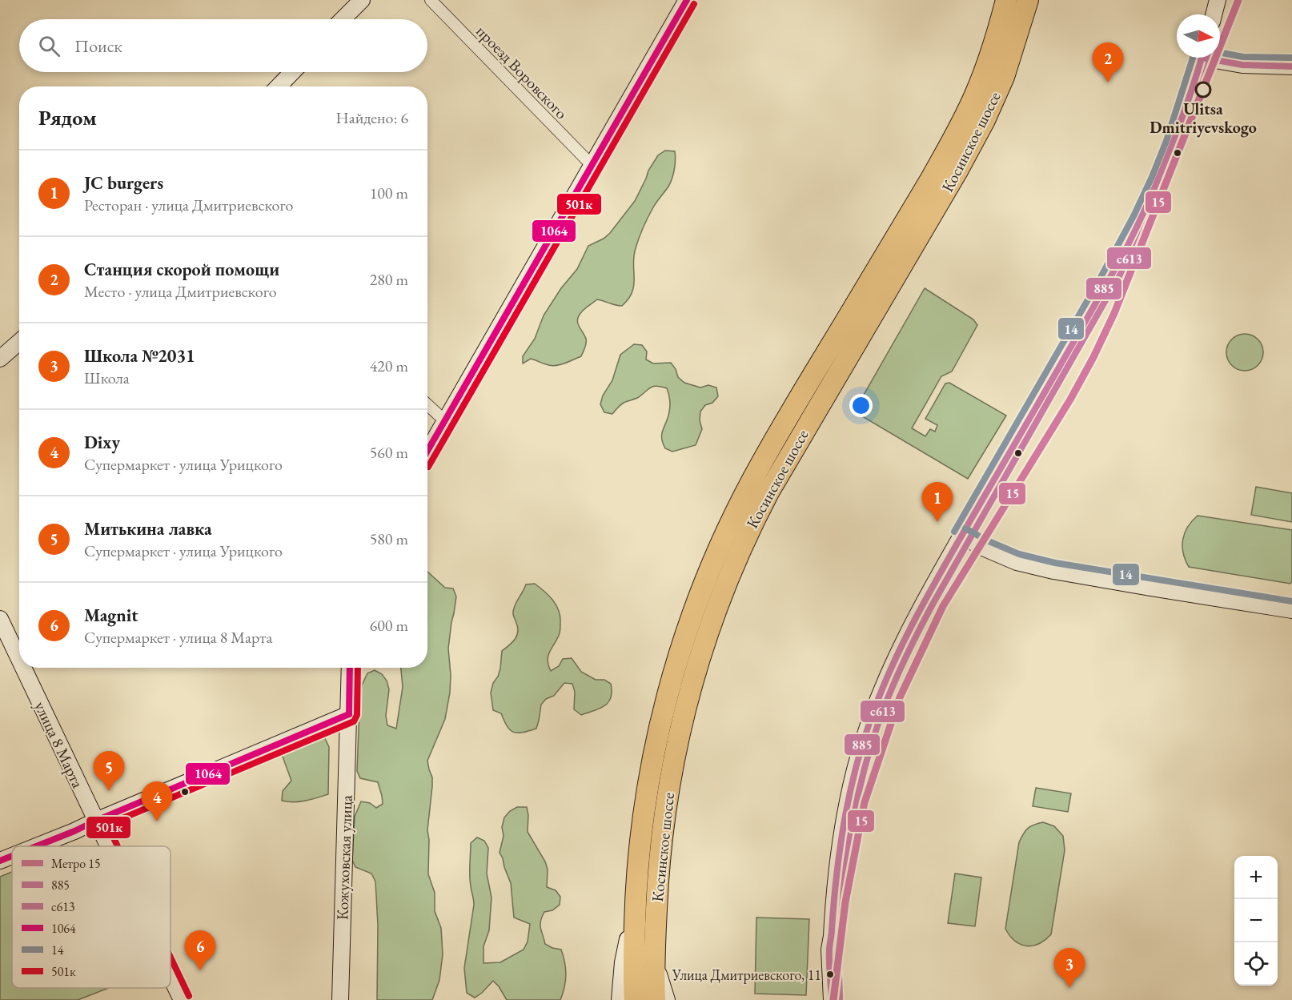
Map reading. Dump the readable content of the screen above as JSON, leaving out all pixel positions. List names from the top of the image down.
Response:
{
  "streets": {
    "highway": ["Косинское шоссе"],
    "street": ["проезд Воровского", "улица 8 Марта", "Кожуховская улица"]
  },
  "places": ["Ulitsa Dmitriyevskogo", "Улица Дмитриевского, 11"],
  "lines": [
    "metro line 15",
    "transit line 1064",
    "transit line 501к",
    "transit line 14",
    "transit line 885",
    "transit line с613"
  ],
  "legend": [
    "Метро 15",
    "885",
    "с613",
    "1064",
    "14",
    "501к"
  ],
  "north": "right",
  "page": {
    "search": "Поиск",
    "pins": [
      "2",
      "1",
      "5",
      "4",
      "6",
      "3"
    ],
    "heading": ["Рядом", "Найдено: 6"],
    "list": [
      {
        "mark": "1",
        "name": "JC burgers",
        "note": "Ресторан · улица Дмитриевского",
        "value": "100 m"
      },
      {
        "mark": "2",
        "name": "Станция скорой помощи",
        "note": "Место · улица Дмитриевского",
        "value": "280 m"
      },
      {
        "mark": "3",
        "name": "Школа №2031",
        "note": "Школа",
        "value": "420 m"
      },
      {
        "mark": "4",
        "name": "Dixy",
        "note": "Супермаркет · улица Урицкого",
        "value": "560 m"
      },
      {
        "mark": "5",
        "name": "Митькина лавка",
        "note": "Супермаркет · улица Урицкого",
        "value": "580 m"
      },
      {
        "mark": "6",
        "name": "Magnit",
        "note": "Супермаркет · улица 8 Марта",
        "value": "600 m"
      }
    ],
    "map_buttons": ["+", "−"]
  }
}
